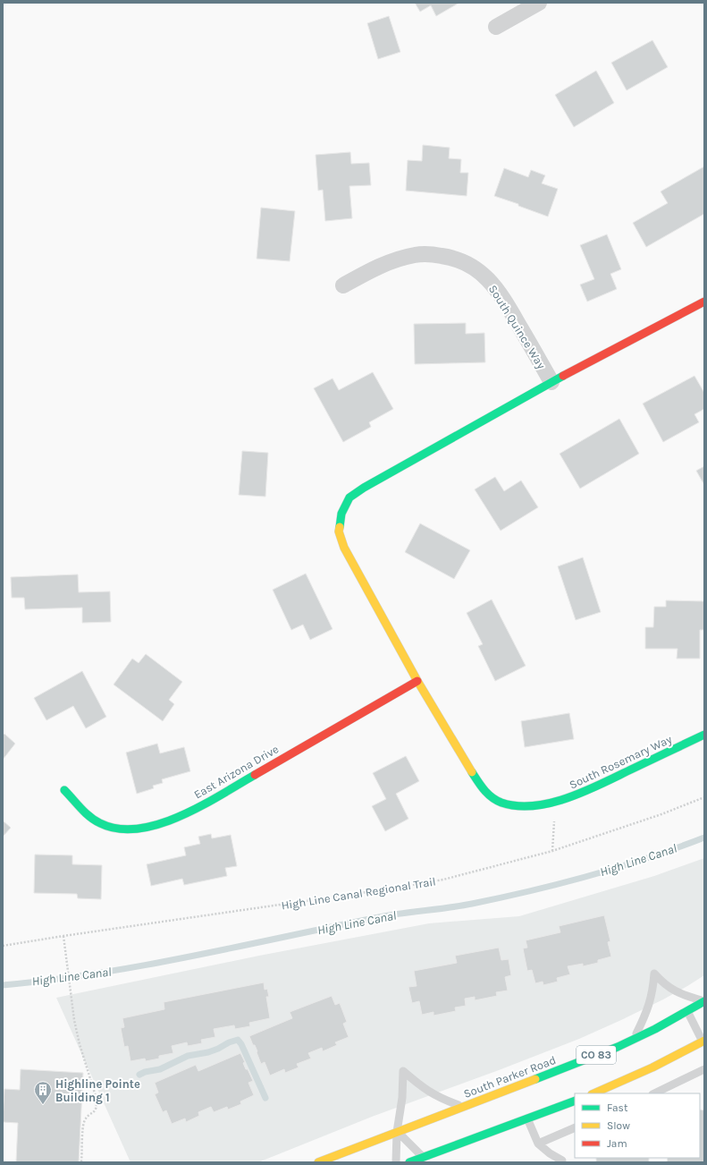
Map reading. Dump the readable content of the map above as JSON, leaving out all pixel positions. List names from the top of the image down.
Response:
{
  "streets": {
    "street": [
      "South Quince Way",
      "South Rosemary Way",
      "East Arizona Drive",
      "CO 83",
      "South Parker Road"
    ],
    "path": ["High Line Canal Regional Trail"]
  },
  "crossings": [
    ["South Quince Way", "South Rosemary Way"],
    ["South Quince Way", "East Arizona Drive"],
    ["South Rosemary Way", "East Arizona Drive"]
  ],
  "water": ["High Line Canal"],
  "places": {
    "building": ["Highline Pointe Building 1"]
  },
  "legend": ["Fast", "Slow", "Jam"]
}
